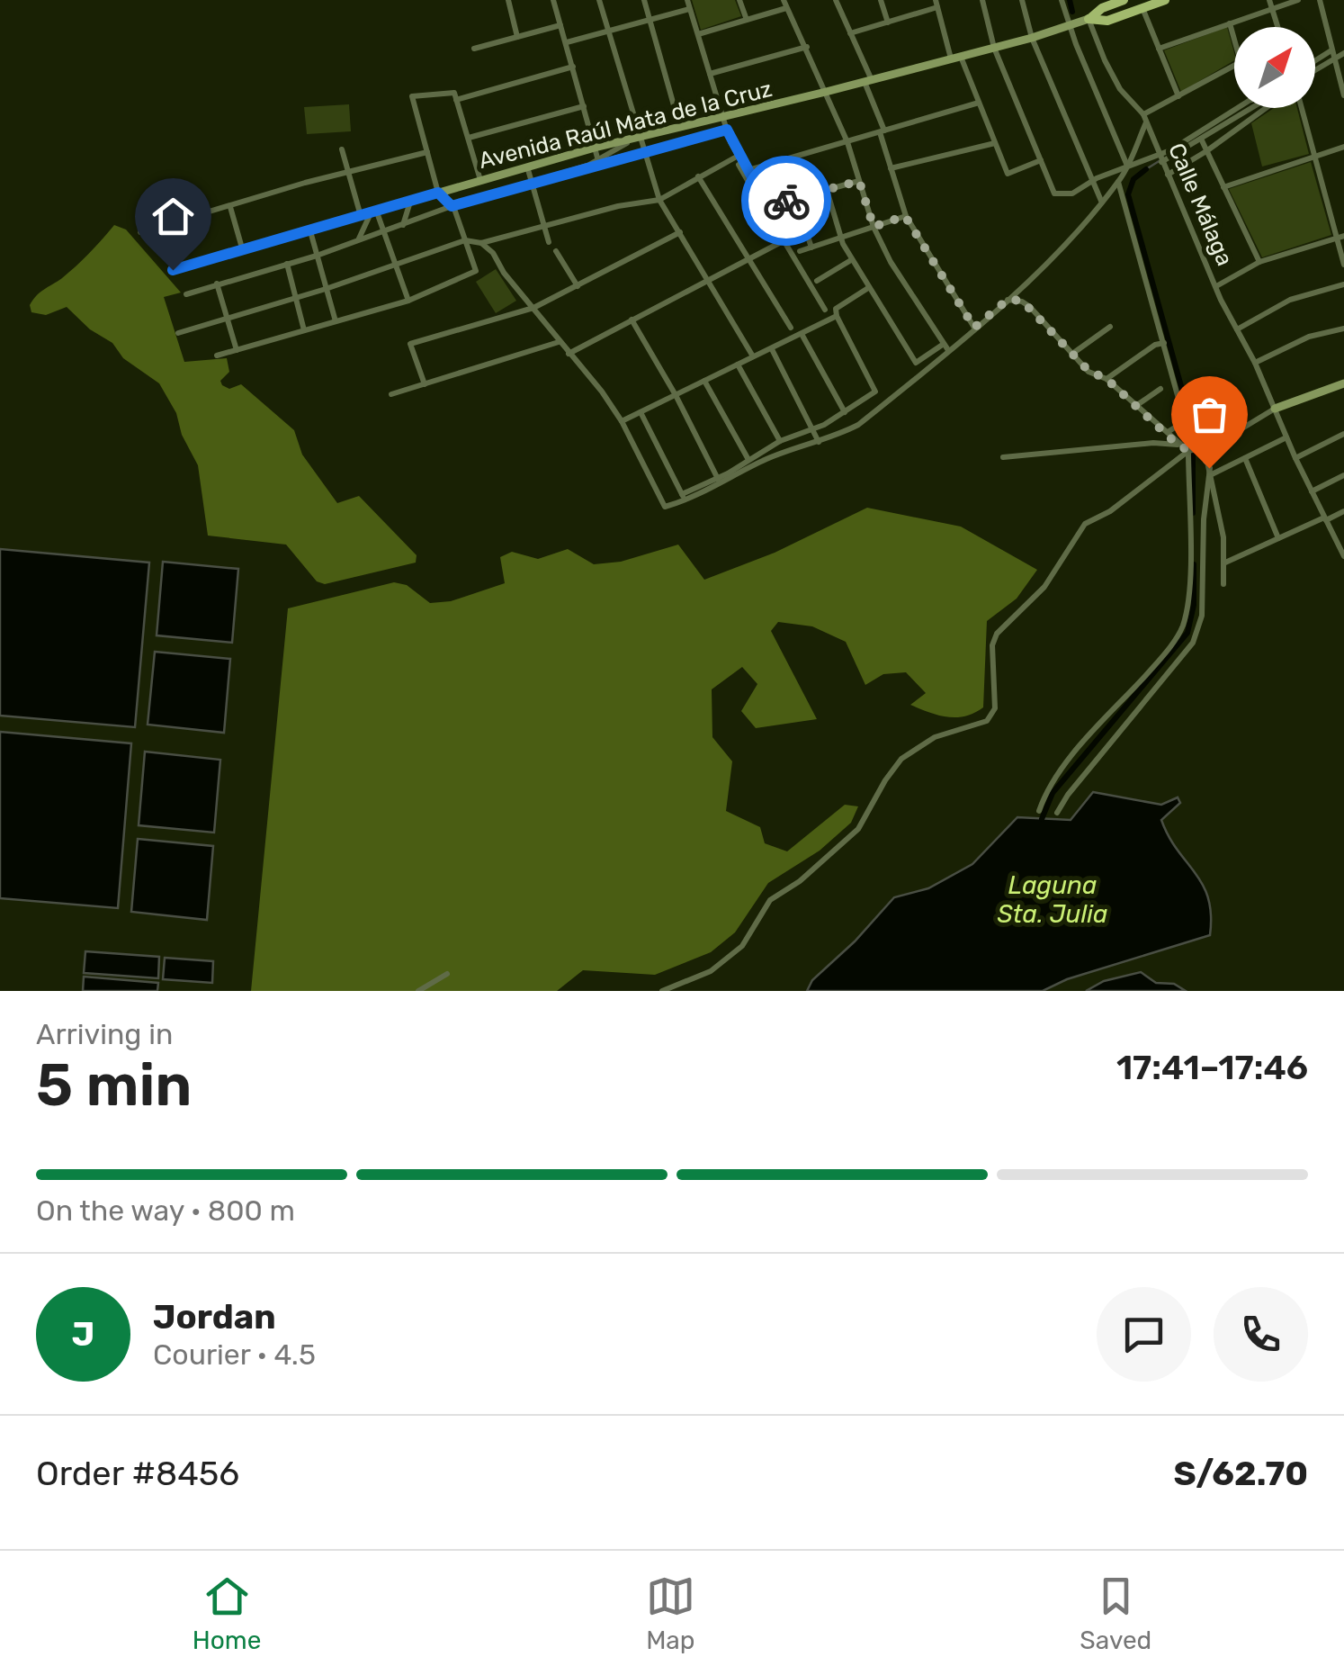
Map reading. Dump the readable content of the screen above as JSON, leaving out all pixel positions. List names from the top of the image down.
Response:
{
  "streets": {
    "main road": ["Avenida Raúl Mata de la Cruz"],
    "street": ["Calle Málaga"]
  },
  "crossings": [
    ["Avenida Raúl Mata de la Cruz", "Calle Málaga"]
  ],
  "water": ["Laguna Sta. Julia"],
  "north": "top right",
  "page": {
    "heading": ["5 min", "Arriving in", "17:41–17:46"],
    "panel": [
      "Jordan",
      "Courier · 4.5",
      "Order #8456",
      "S/62.70"
    ],
    "bar": "On the way · 800 m",
    "round": "J",
    "tabs": ["Home", "Map", "Saved"]
  }
}
